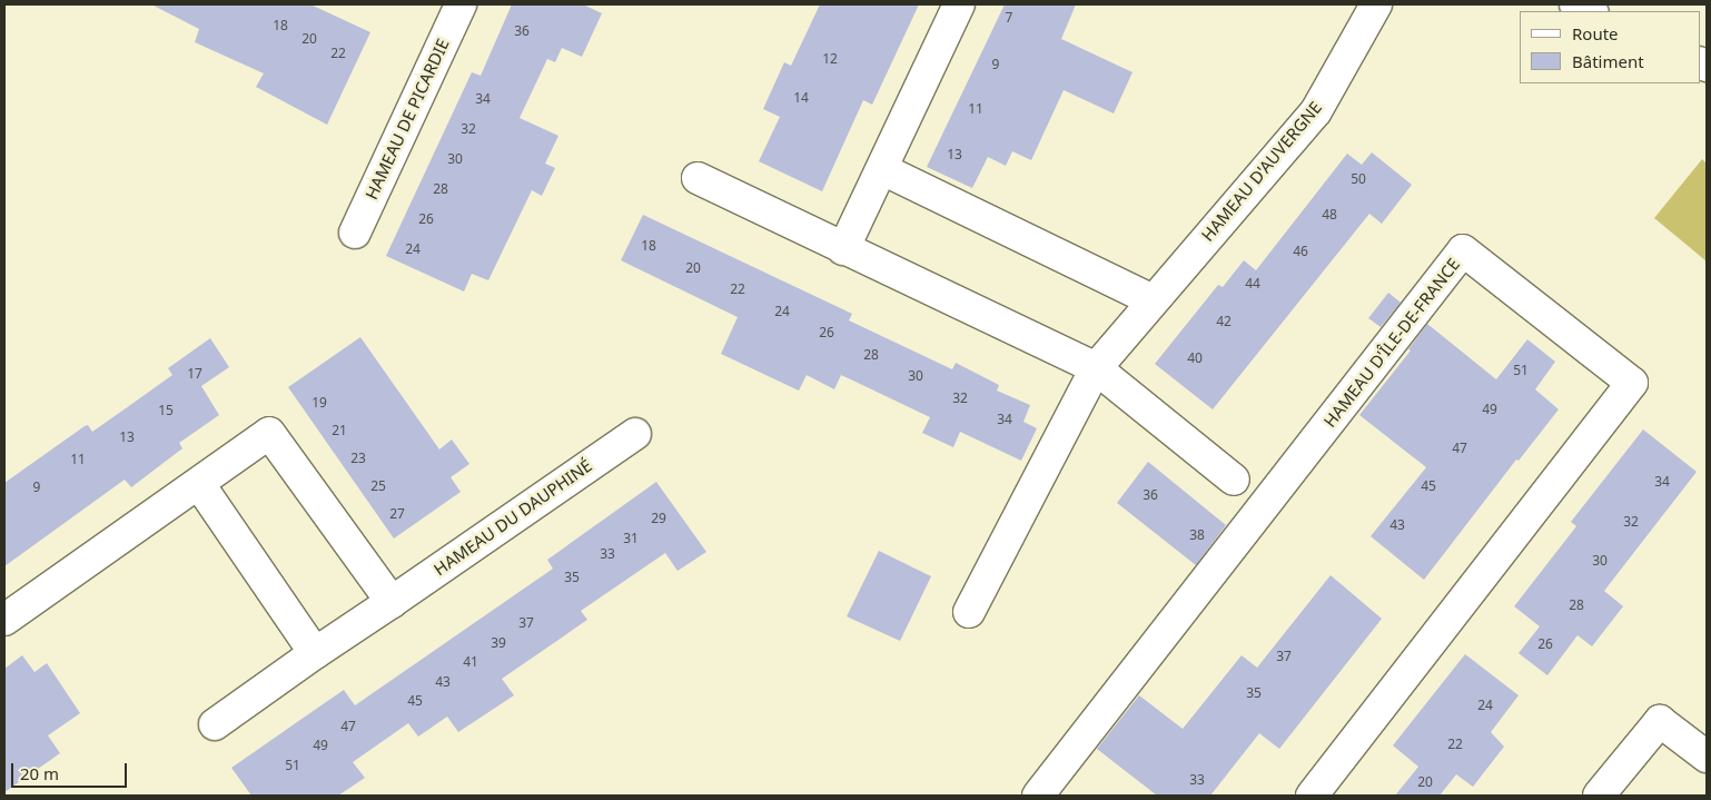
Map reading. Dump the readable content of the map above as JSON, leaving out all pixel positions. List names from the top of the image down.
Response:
{
  "streets": {
    "street": [
      "HAMEAU DE PICARDIE",
      "HAMEAU D'AUVERGNE",
      "HAMEAU D'ÎLE-DE-FRANCE",
      "HAMEAU DU DAUPHINÉ"
    ]
  },
  "house_numbers": [
    "7",
    "18",
    "36",
    "20",
    "22",
    "12",
    "9",
    "14",
    "34",
    "11",
    "32",
    "13",
    "30",
    "50",
    "28",
    "48",
    "26",
    "18",
    "24",
    "46",
    "20",
    "44",
    "22",
    "24",
    "42",
    "26",
    "28",
    "40",
    "51",
    "17",
    "30",
    "32",
    "19",
    "49",
    "15",
    "34",
    "21",
    "13",
    "47",
    "23",
    "11",
    "34",
    "25",
    "45",
    "9",
    "36",
    "27",
    "29",
    "32",
    "43",
    "38",
    "31",
    "33",
    "30",
    "35",
    "28",
    "37",
    "39",
    "26",
    "37",
    "41",
    "43",
    "35",
    "45",
    "24",
    "47",
    "22",
    "49",
    "51",
    "33",
    "20"
  ],
  "legend": ["Route", "Bâtiment"],
  "scale_bar": "20 m"
}
